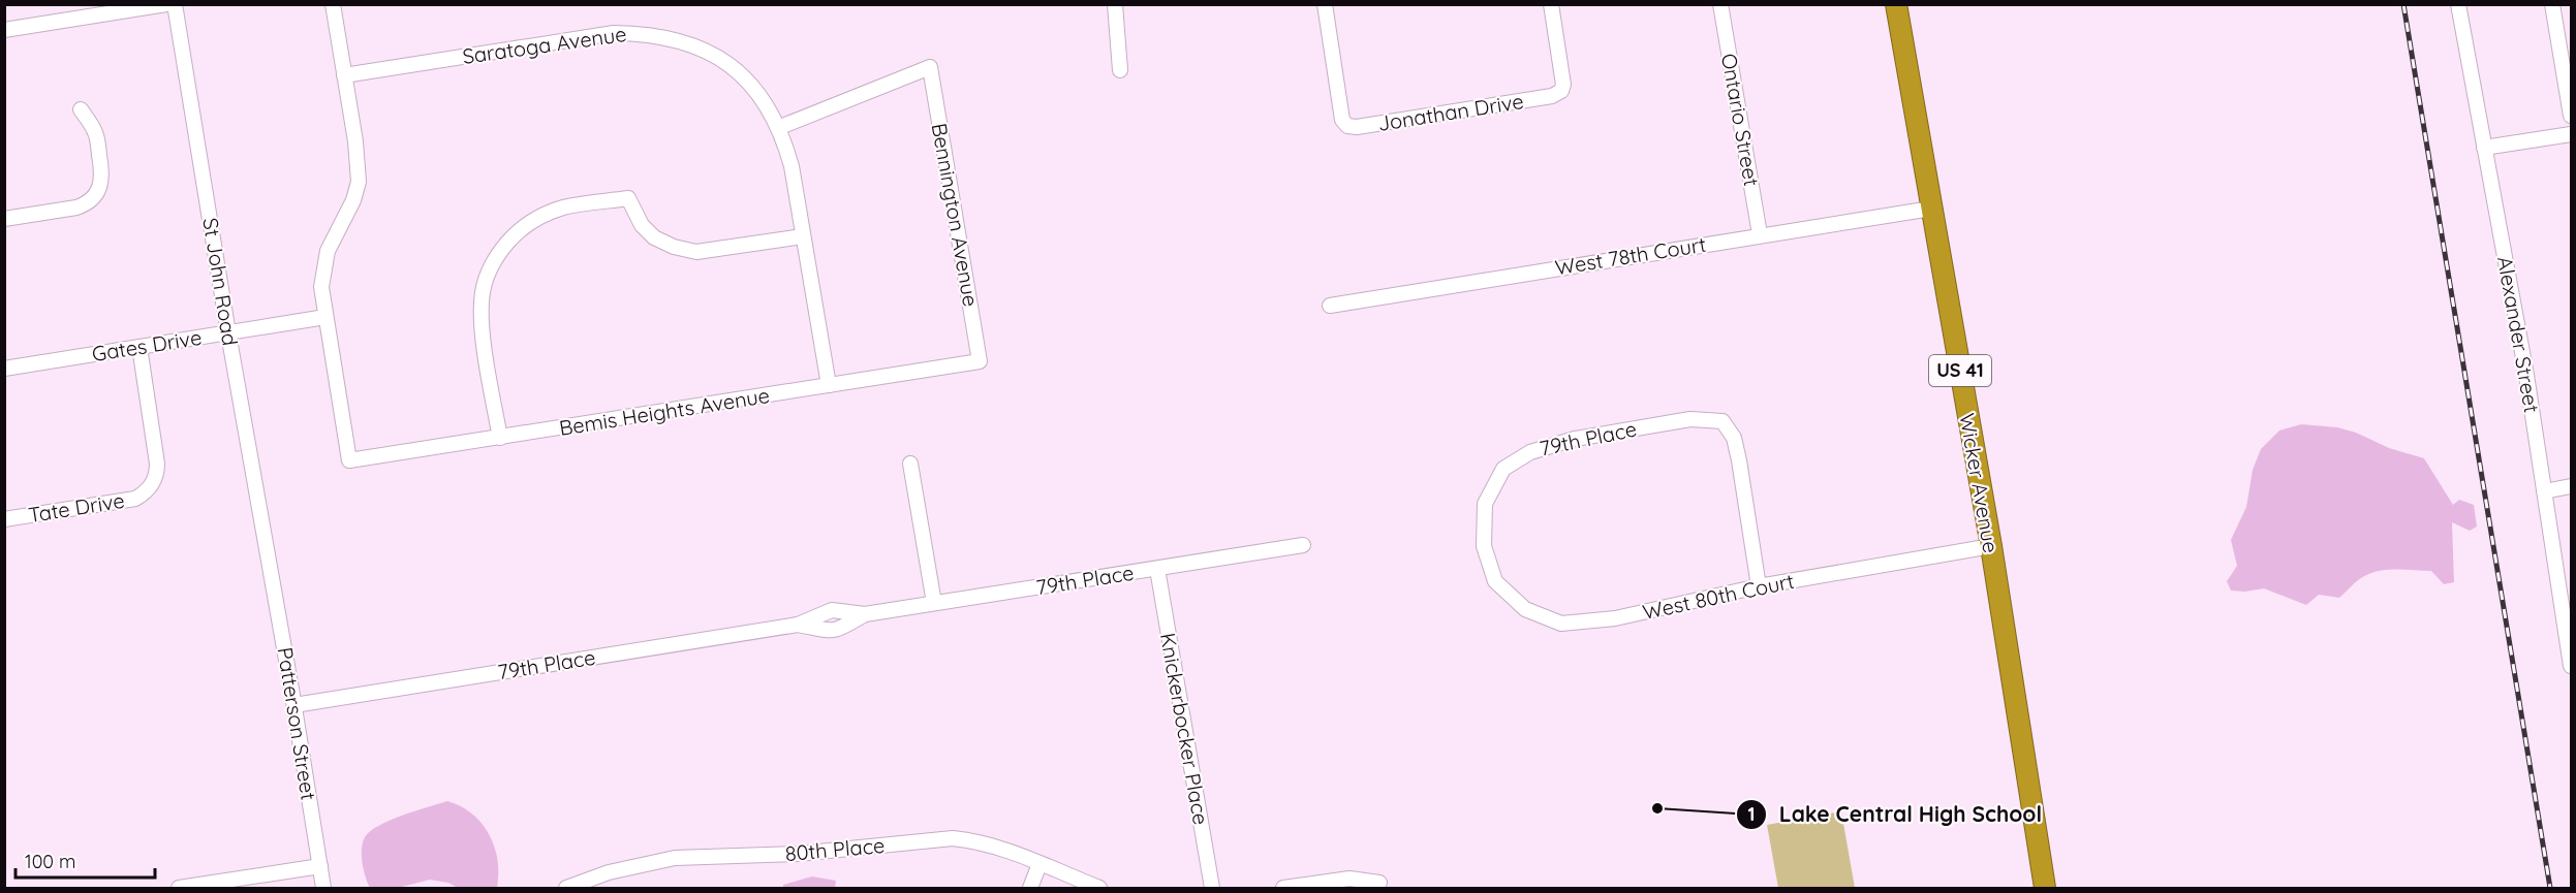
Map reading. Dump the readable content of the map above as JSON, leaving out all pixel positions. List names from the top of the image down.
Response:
{
  "streets": {
    "highway": ["US 41", "Wicker Avenue"],
    "street": [
      "Saratoga Avenue",
      "Jonathan Drive",
      "Ontario Street",
      "Bennington Avenue",
      "West 78th Court",
      "St John Road",
      "Alexander Street",
      "Gates Drive",
      "Bemis Heights Avenue",
      "79th Place",
      "Tate Drive",
      "West 80th Court",
      "Patterson Street",
      "Knickerbocker Place",
      "80th Place"
    ]
  },
  "crossings": [
    ["Saratoga Avenue", "Bennington Avenue"],
    ["Saratoga Avenue", "Bemis Heights Avenue"],
    ["Ontario Street", "West 78th Court"],
    ["Bennington Avenue", "Bemis Heights Avenue"],
    ["West 78th Court", "Wicker Avenue"],
    ["St John Road", "Gates Drive"],
    ["St John Road", "Patterson Street"],
    ["Gates Drive", "Bemis Heights Avenue"],
    ["Gates Drive", "Tate Drive"],
    ["79th Place", "West 80th Court"],
    ["79th Place", "Patterson Street"],
    ["79th Place", "Knickerbocker Place"],
    ["Wicker Avenue", "West 80th Court"]
  ],
  "places": ["Lake Central High School"],
  "scale_bar": "100 m"
}
